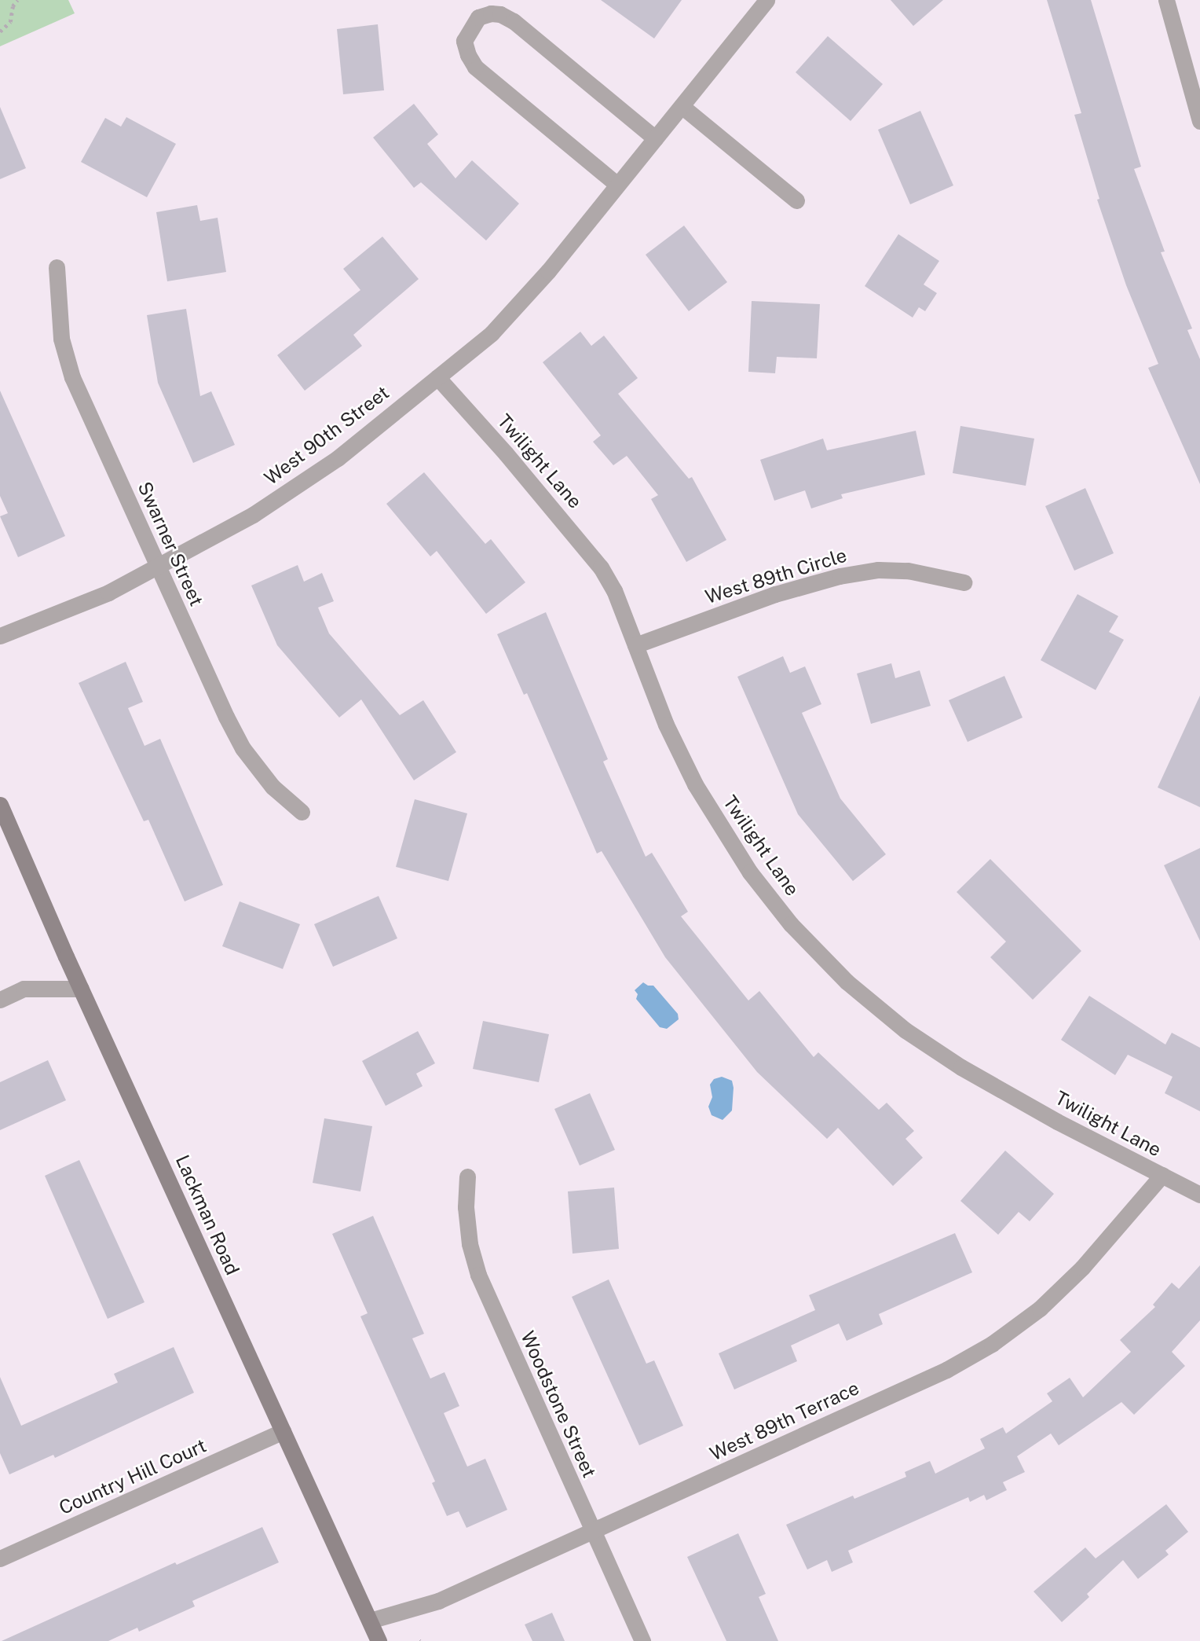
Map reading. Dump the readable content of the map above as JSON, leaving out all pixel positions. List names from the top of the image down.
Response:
{
  "streets": {
    "main road": ["Lackman Road"],
    "street": [
      "West 90th Street",
      "Twilight Lane",
      "Swarner Street",
      "West 89th Circle",
      "Woodstone Street",
      "West 89th Terrace",
      "Country Hill Court"
    ]
  },
  "crossings": [
    ["West 90th Street", "Twilight Lane"],
    ["West 90th Street", "Swarner Street"],
    ["Twilight Lane", "West 89th Circle"],
    ["Twilight Lane", "West 89th Terrace"],
    ["Lackman Road", "West 89th Terrace"],
    ["Lackman Road", "Country Hill Court"],
    ["Woodstone Street", "West 89th Terrace"]
  ]
}
